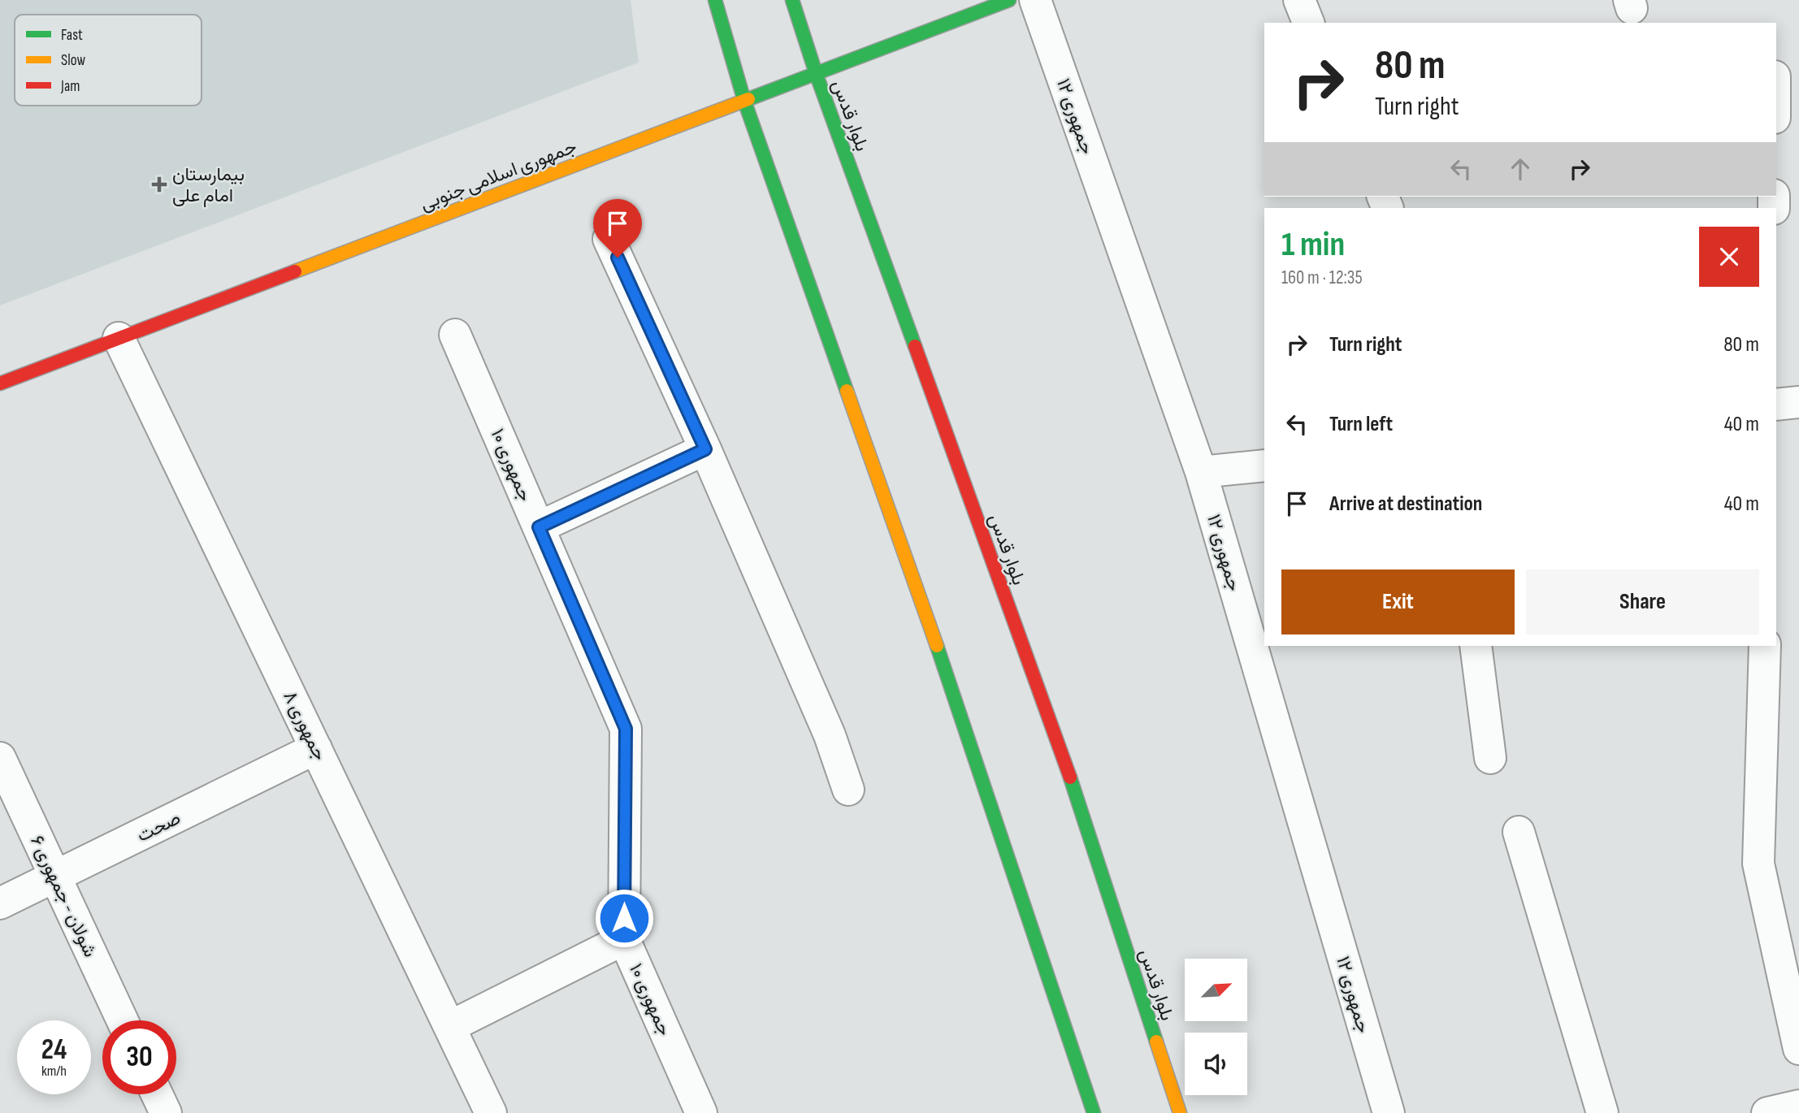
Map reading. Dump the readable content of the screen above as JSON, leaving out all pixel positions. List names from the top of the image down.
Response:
{
  "streets": {
    "main road": ["بلوار قدس", "جمهوری اسلامی جنوبی"],
    "street": [
      "جمهوری ۱۲",
      "جمهوری ۱۰",
      "جمهوری ۸",
      "صحت",
      "شولان - جمهوری ۶"
    ]
  },
  "crossings": [
    ["بلوار قدس", "جمهوری اسلامی جنوبی"],
    ["جمهوری اسلامی جنوبی", "جمهوری ۸"],
    ["جمهوری ۸", "صحت"],
    ["صحت", "شولان - جمهوری ۶"]
  ],
  "places": {
    "health": ["بیمارستان امام علی"]
  },
  "legend": ["Fast", "Slow", "Jam"],
  "north": "top right",
  "page": {
    "turn": ["80 m", "Turn right"],
    "heading": ["1 min", "160 m · 12:35"],
    "list": [
      {
        "name": "Turn right",
        "value": "80 m"
      },
      {
        "name": "Turn left",
        "value": "40 m"
      },
      {
        "name": "Arrive at destination",
        "value": "40 m"
      }
    ],
    "buttons": ["Exit", "Share"],
    "speed": "24 km/h",
    "limit": "30"
  }
}
